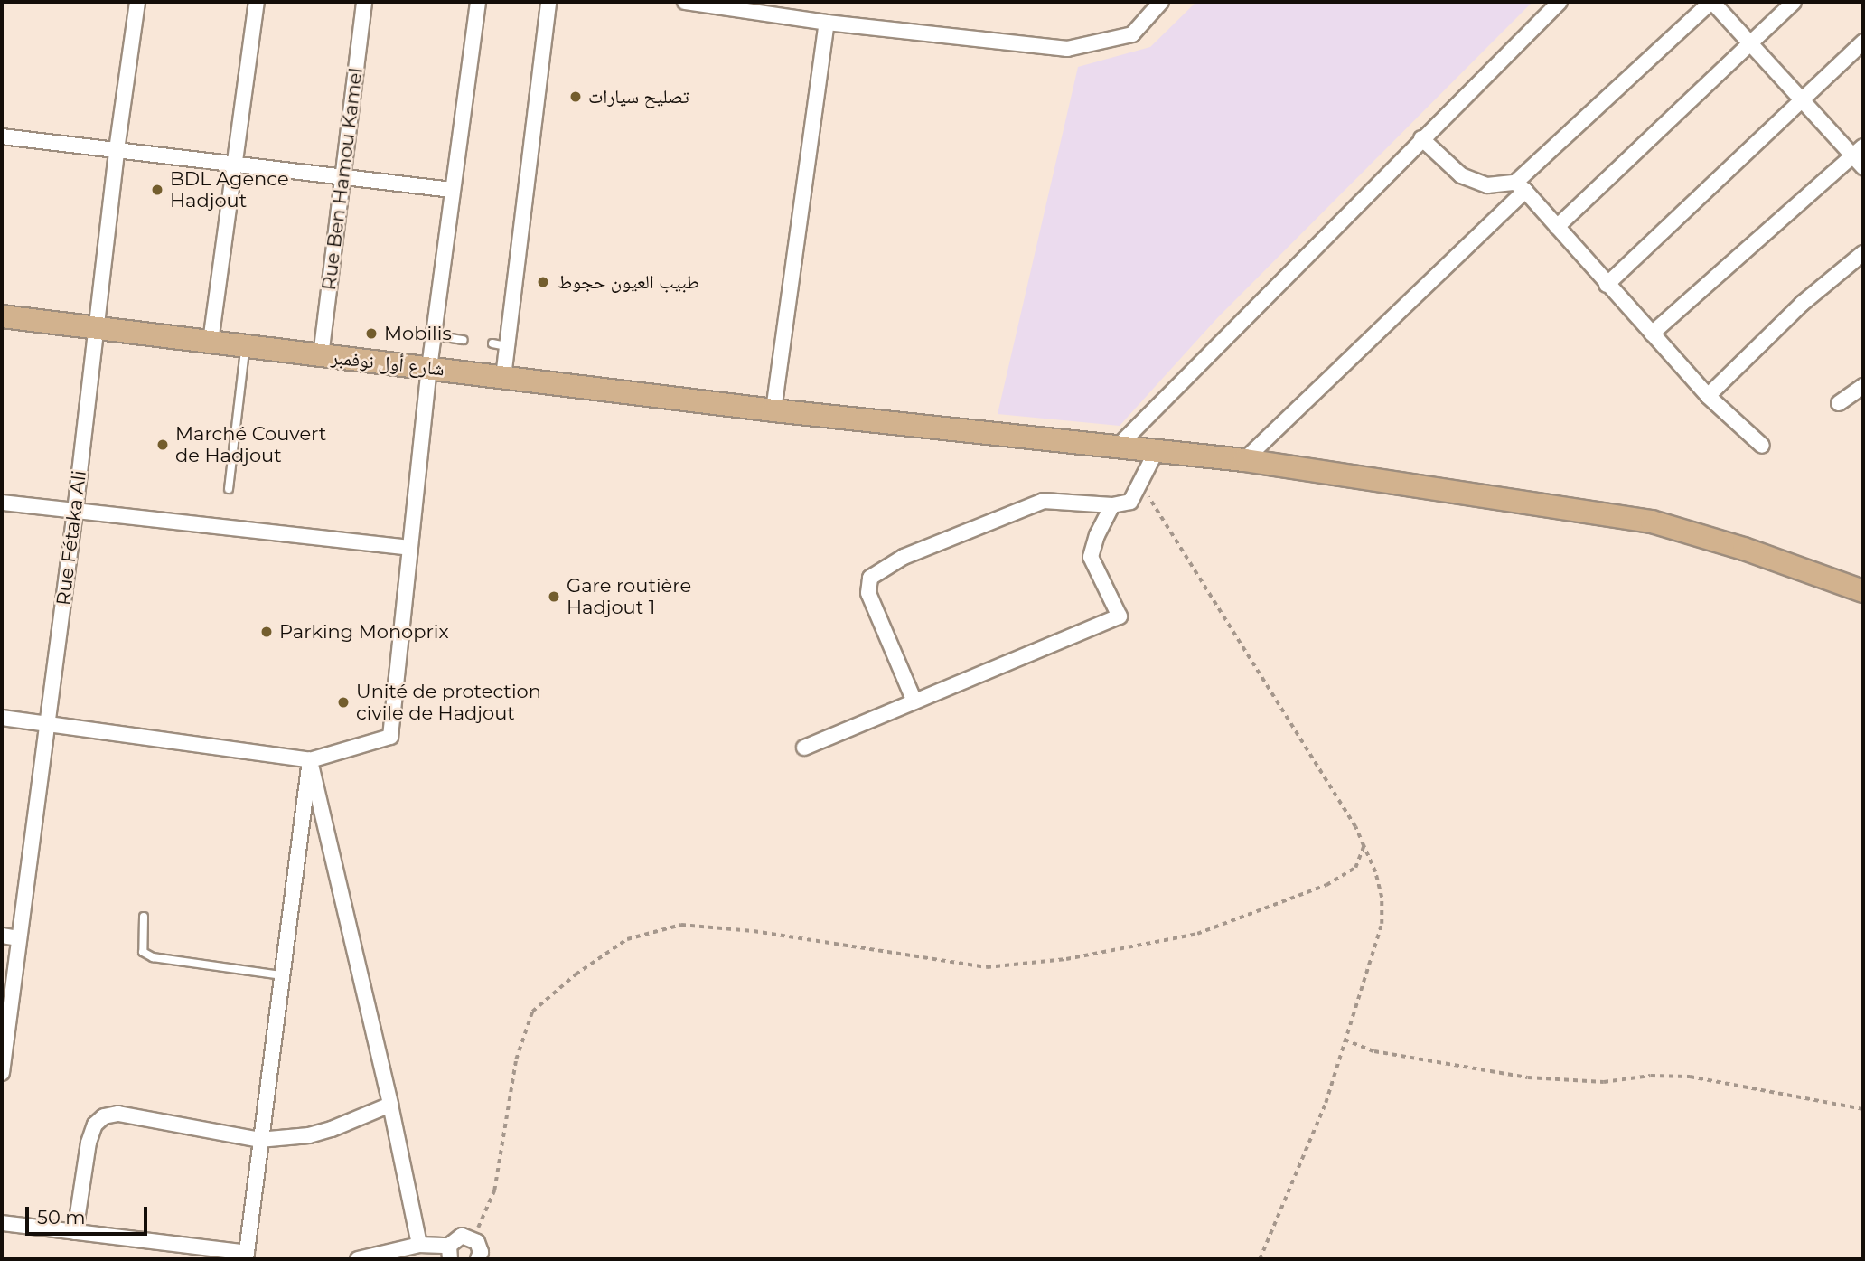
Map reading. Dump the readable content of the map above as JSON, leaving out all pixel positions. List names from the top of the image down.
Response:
{
  "streets": {
    "main road": ["شارع أول نوفمبر"],
    "street": ["Rue Ben Hamou Kamel", "Rue Fétaka Ali"]
  },
  "crossings": [
    ["Rue Ben Hamou Kamel", "شارع أول نوفمبر"],
    ["شارع أول نوفمبر", "Rue Fétaka Ali"]
  ],
  "places": [
    "تصليح سيارات",
    "BDL Agence Hadjout",
    "طبيب العيون حجوط",
    "Mobilis",
    "Marché Couvert de Hadjout",
    "Gare routière Hadjout 1",
    "Parking Monoprix",
    "Unité de protection civile de Hadjout"
  ],
  "scale_bar": "50 m"
}
